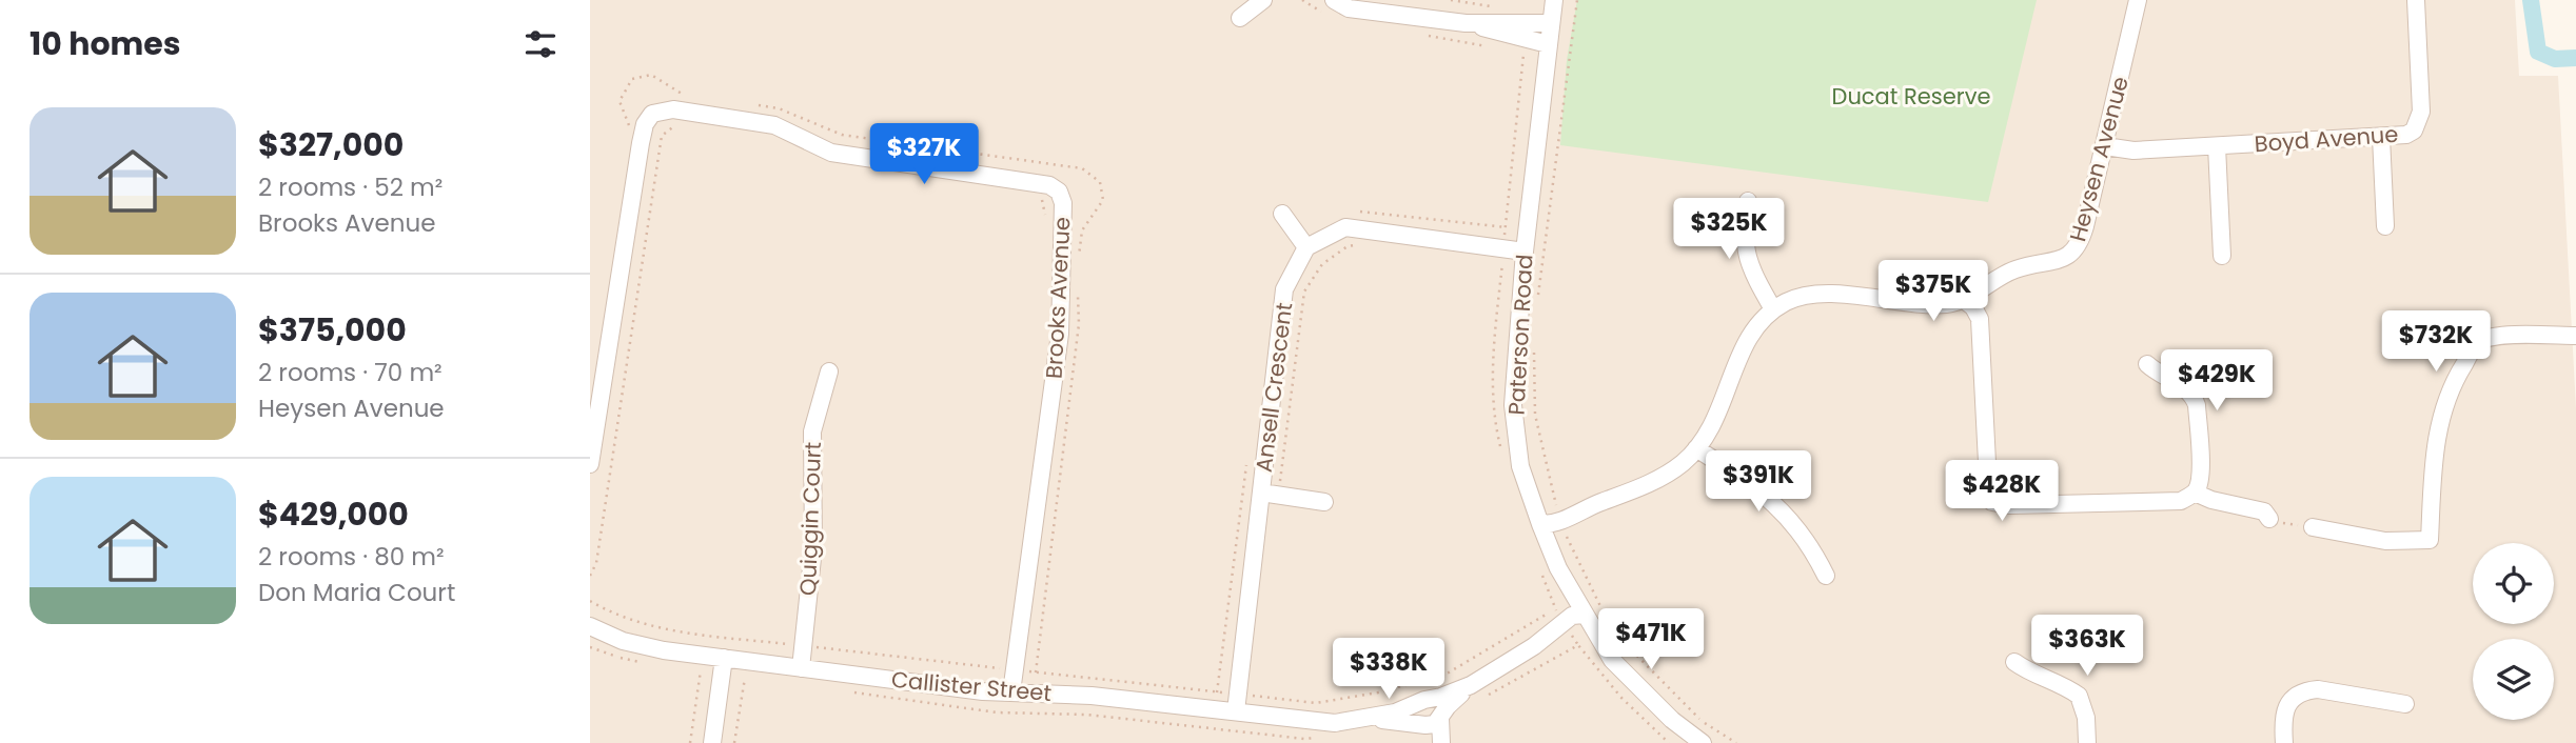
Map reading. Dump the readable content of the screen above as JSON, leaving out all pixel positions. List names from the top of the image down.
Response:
{
  "streets": {
    "street": [
      "Boyd Avenue",
      "Heysen Avenue",
      "Brooks Avenue",
      "Paterson Road",
      "Ansell Crescent",
      "Quiggin Court",
      "Callister Street"
    ]
  },
  "crossings": [
    ["Boyd Avenue", "Heysen Avenue"],
    ["Heysen Avenue", "Paterson Road"],
    ["Brooks Avenue", "Callister Street"],
    ["Paterson Road", "Callister Street"],
    ["Ansell Crescent", "Callister Street"],
    ["Quiggin Court", "Callister Street"]
  ],
  "parks": ["Ducat Reserve"],
  "page": {
    "heading": "10 homes",
    "list": [
      {
        "name": "$327,000",
        "note": "2 rooms · 52 m² · Brooks Avenue"
      },
      {
        "name": "$375,000",
        "note": "2 rooms · 70 m² · Heysen Avenue"
      },
      {
        "name": "$429,000",
        "note": "2 rooms · 80 m² · Don Maria Court"
      }
    ],
    "price": [
      "$327K",
      "$325K",
      "$375K",
      "$732K",
      "$429K",
      "$391K",
      "$428K",
      "$471K",
      "$363K",
      "$338K"
    ]
  }
}
